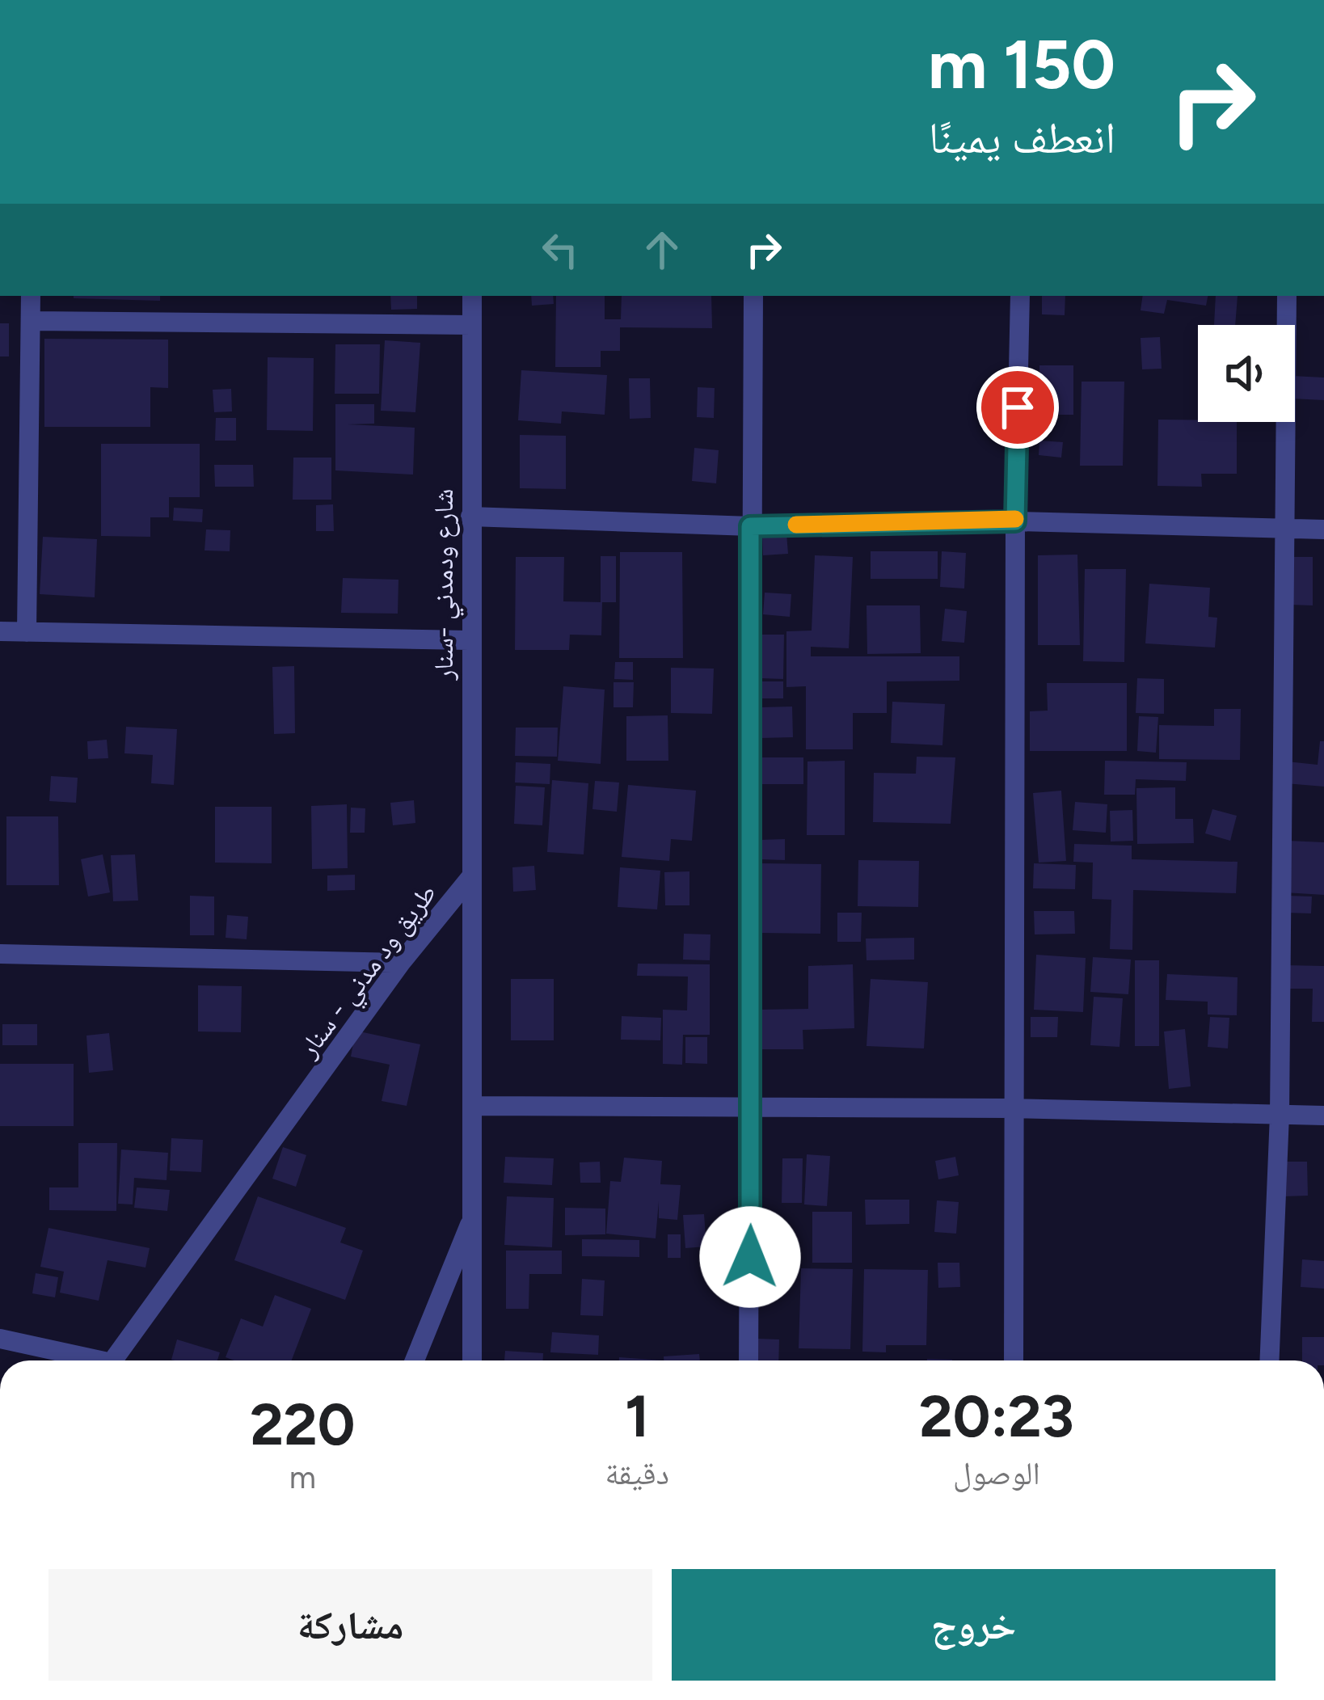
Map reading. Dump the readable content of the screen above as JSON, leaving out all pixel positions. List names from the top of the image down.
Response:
{
  "streets": {
    "street": ["شارع ودمدني -سنار", "طريق ود مدني - سنار"]
  },
  "crossings": [
    ["شارع ودمدني -سنار", "طريق ود مدني - سنار"]
  ],
  "page": {
    "turn": ["150 m", "انعطف يمينًا"],
    "eta": [
      "20:23",
      "الوصول",
      "1",
      "دقيقة",
      "220",
      "m"
    ],
    "buttons": ["خروج", "مشاركة"]
  }
}
